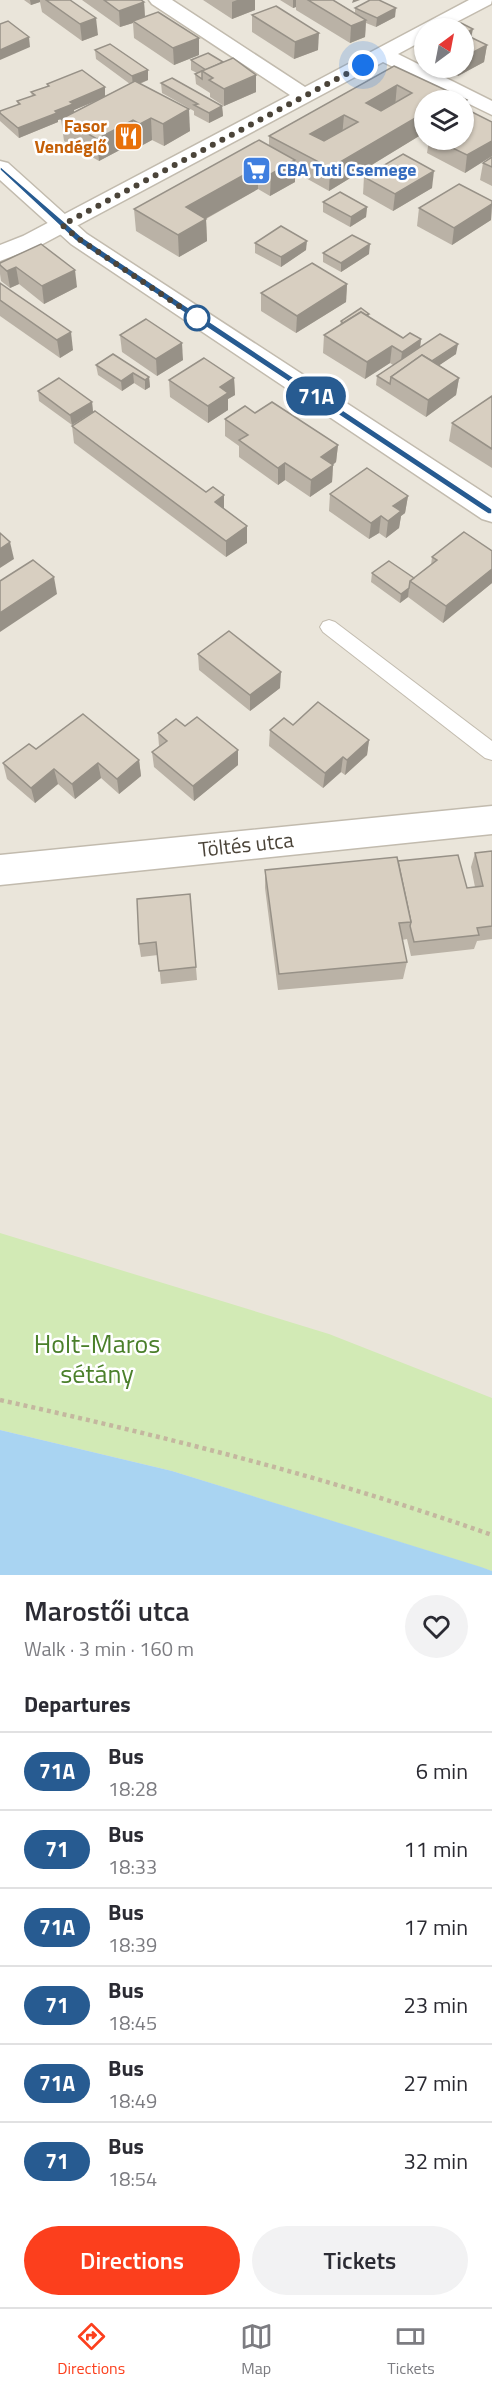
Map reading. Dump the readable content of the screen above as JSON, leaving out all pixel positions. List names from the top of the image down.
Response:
{
  "streets": {
    "street": ["Töltés utca"]
  },
  "parks": ["Holt-Maros sétány"],
  "places": {
    "restaurant": ["Fasor Vendéglő"],
    "supermarket": ["CBA Tuti Csemege"]
  },
  "lines": ["bus line 71A"],
  "north": "top right",
  "page": {
    "on_map": "71A",
    "heading": [
      ["Marostői utca", "Walk · 3 min · 160 m"],
      "Departures"
    ],
    "list": [
      {
        "mark": "71A",
        "name": "Bus",
        "note": "18:28",
        "value": "6 min"
      },
      {
        "mark": "71",
        "name": "Bus",
        "note": "18:33",
        "value": "11 min"
      },
      {
        "mark": "71A",
        "name": "Bus",
        "note": "18:39",
        "value": "17 min"
      },
      {
        "mark": "71",
        "name": "Bus",
        "note": "18:45",
        "value": "23 min"
      },
      {
        "mark": "71A",
        "name": "Bus",
        "note": "18:49",
        "value": "27 min"
      },
      {
        "mark": "71",
        "name": "Bus",
        "note": "18:54",
        "value": "32 min"
      }
    ],
    "buttons": ["Directions", "Tickets"],
    "tabs": ["Directions", "Map", "Tickets"]
  }
}
